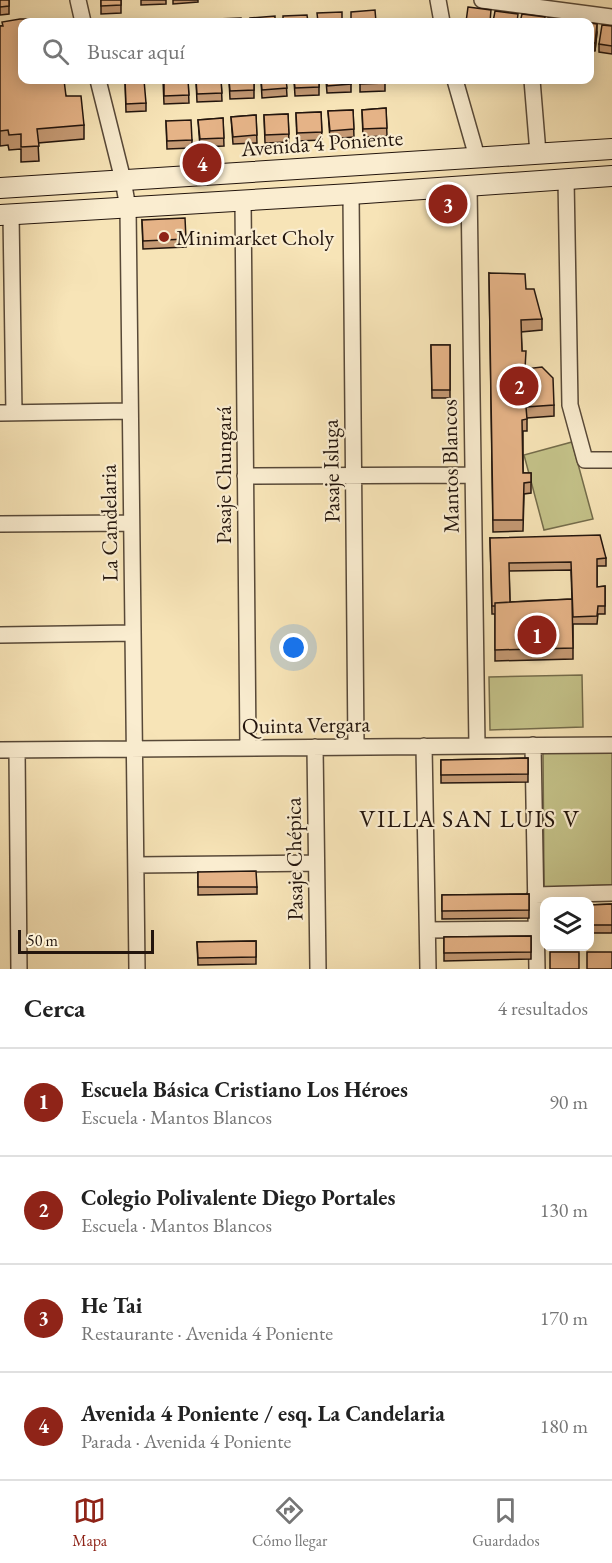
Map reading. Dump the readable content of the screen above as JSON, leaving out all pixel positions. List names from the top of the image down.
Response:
{
  "streets": {
    "street": [
      "Avenida 4 Poniente",
      "Mantos Blancos",
      "Pasaje Isluga",
      "Pasaje Chungará",
      "La Candelaria",
      "Quinta Vergara",
      "Pasaje Chépica"
    ]
  },
  "crossings": [
    ["Avenida 4 Poniente", "La Candelaria"],
    ["Mantos Blancos", "Quinta Vergara"],
    ["Pasaje Isluga", "Quinta Vergara"],
    ["Pasaje Chungará", "Quinta Vergara"],
    ["La Candelaria", "Quinta Vergara"],
    ["Quinta Vergara", "Pasaje Chépica"]
  ],
  "districts": ["VILLA SAN LUIS V"],
  "places": ["Minimarket Choly"],
  "scale_bar": "50 m",
  "page": {
    "search": "Buscar aquí",
    "pins": [
      "4",
      "3",
      "2",
      "1"
    ],
    "scale": "50 m",
    "heading": ["Cerca", "4 resultados"],
    "list": [
      {
        "mark": "1",
        "name": "Escuela Básica Cristiano Los Héroes",
        "note": "Escuela · Mantos Blancos",
        "value": "90 m"
      },
      {
        "mark": "2",
        "name": "Colegio Polivalente Diego Portales",
        "note": "Escuela · Mantos Blancos",
        "value": "130 m"
      },
      {
        "mark": "3",
        "name": "He Tai",
        "note": "Restaurante · Avenida 4 Poniente",
        "value": "170 m"
      },
      {
        "mark": "4",
        "name": "Avenida 4 Poniente / esq. La Candelaria",
        "note": "Parada · Avenida 4 Poniente",
        "value": "180 m"
      }
    ],
    "nav": ["Mapa", "Cómo llegar", "Guardados"]
  }
}
